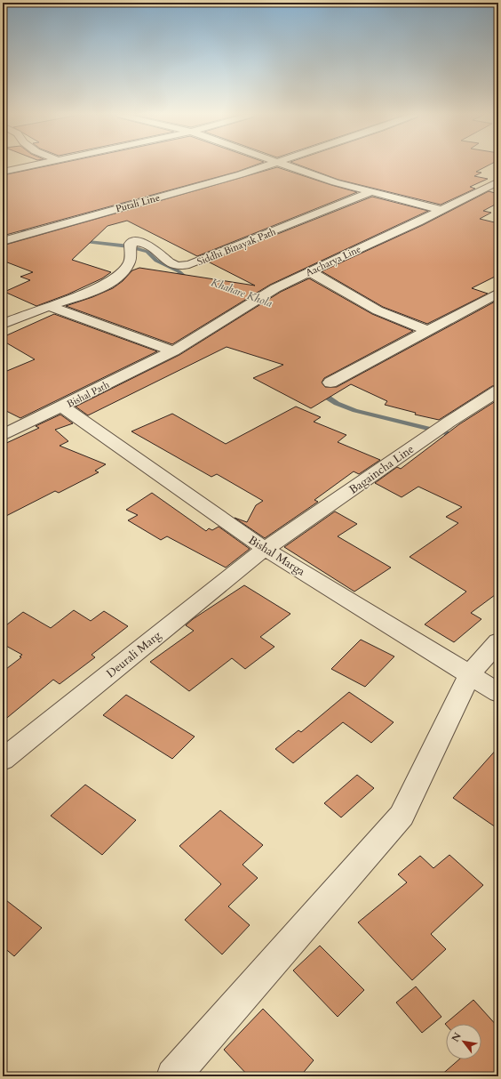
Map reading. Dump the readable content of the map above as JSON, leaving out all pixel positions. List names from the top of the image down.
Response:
{
  "streets": {
    "street": [
      "Putali Line",
      "Siddhi Binayak Path",
      "Aacharya Line",
      "Bishal Path",
      "Bagaincha Line",
      "Bishal Marga",
      "Deurali Marg"
    ]
  },
  "crossings": [
    ["Aacharya Line", "Bishal Path"],
    ["Bishal Path", "Bishal Marga"],
    ["Bagaincha Line", "Bishal Marga"],
    ["Bagaincha Line", "Deurali Marg"],
    ["Bishal Marga", "Deurali Marg"]
  ],
  "water": ["Khahare Khola"],
  "north": "top left"
}
